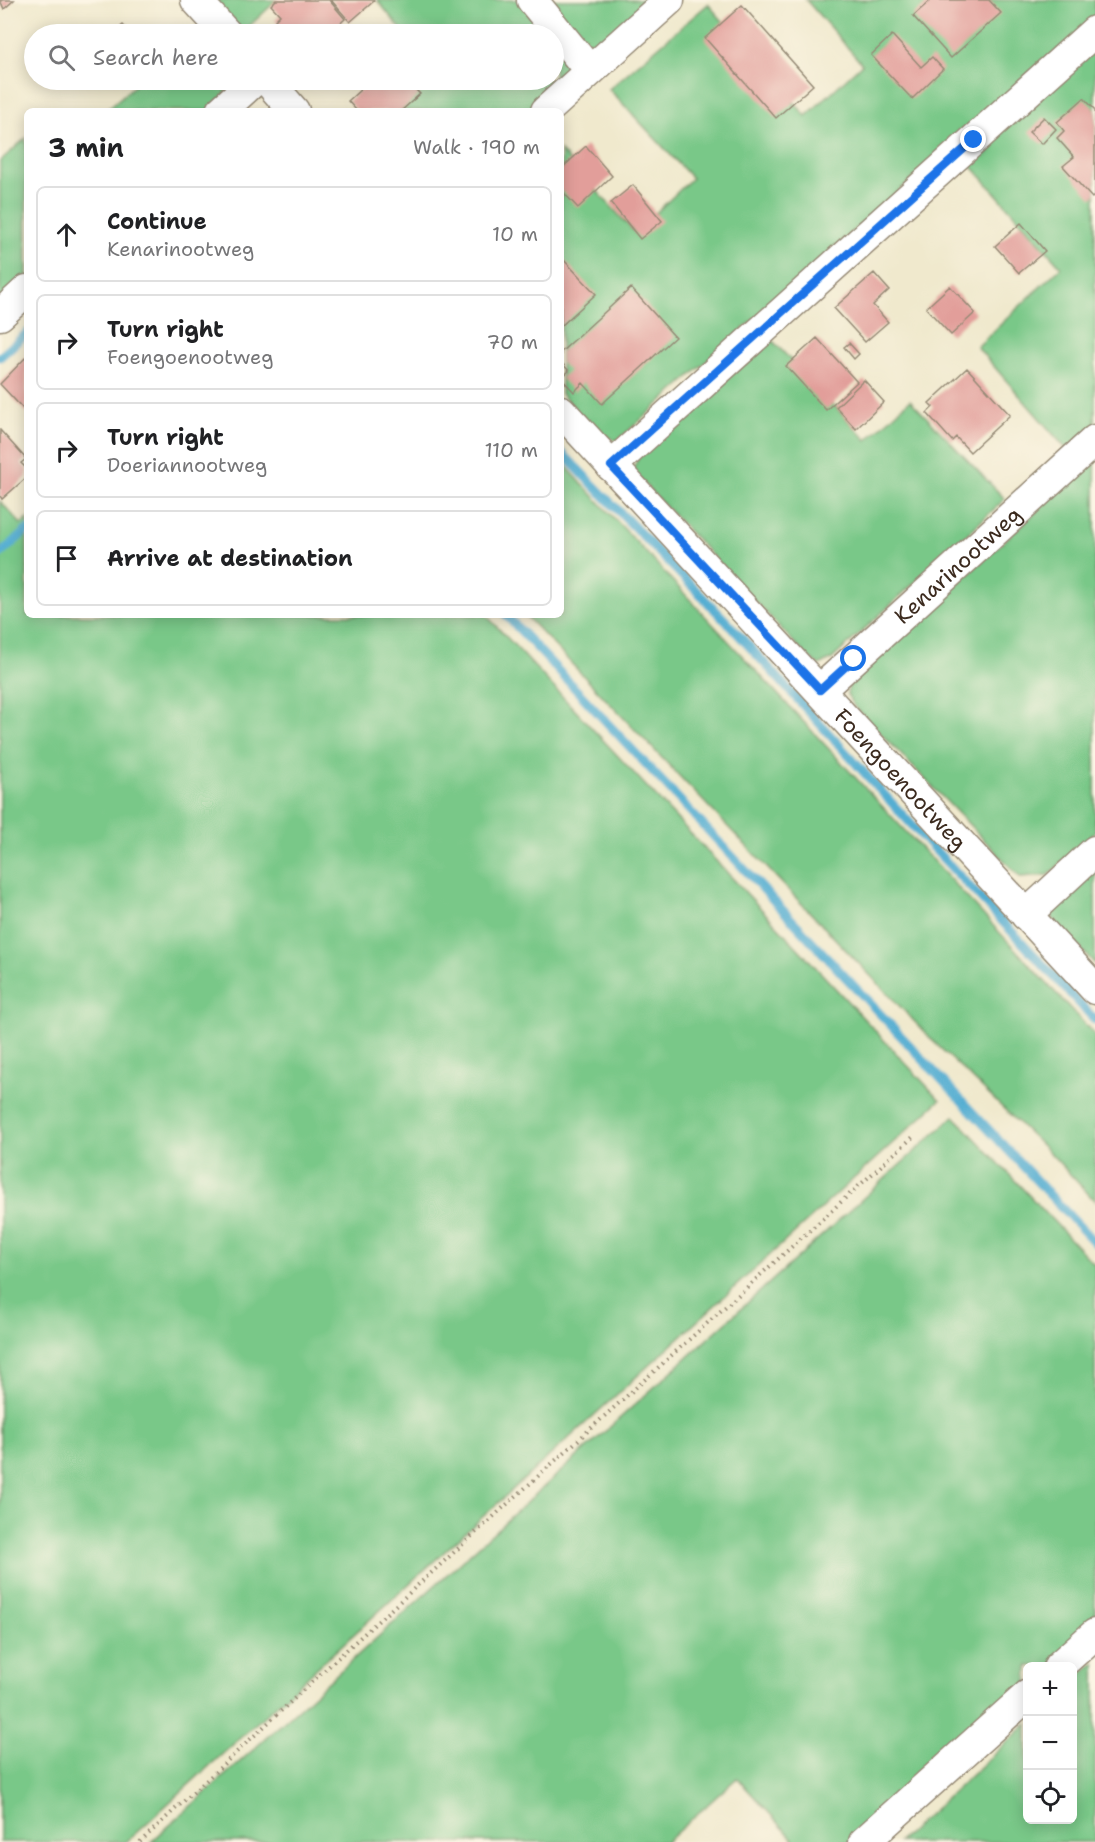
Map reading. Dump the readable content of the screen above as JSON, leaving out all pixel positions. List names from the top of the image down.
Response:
{
  "streets": {
    "street": ["Kenarinootweg", "Foengoenootweg"]
  },
  "crossings": [
    ["Kenarinootweg", "Foengoenootweg"]
  ],
  "page": {
    "search": "Search here",
    "heading": ["3 min", "Walk · 190 m"],
    "list": [
      ["Continue", "Kenarinootweg", "10 m"],
      ["Turn right", "Foengoenootweg", "70 m"],
      ["Turn right", "Doeriannootweg", "110 m"],
      "Arrive at destination"
    ],
    "map_buttons": ["+", "−"]
  }
}
